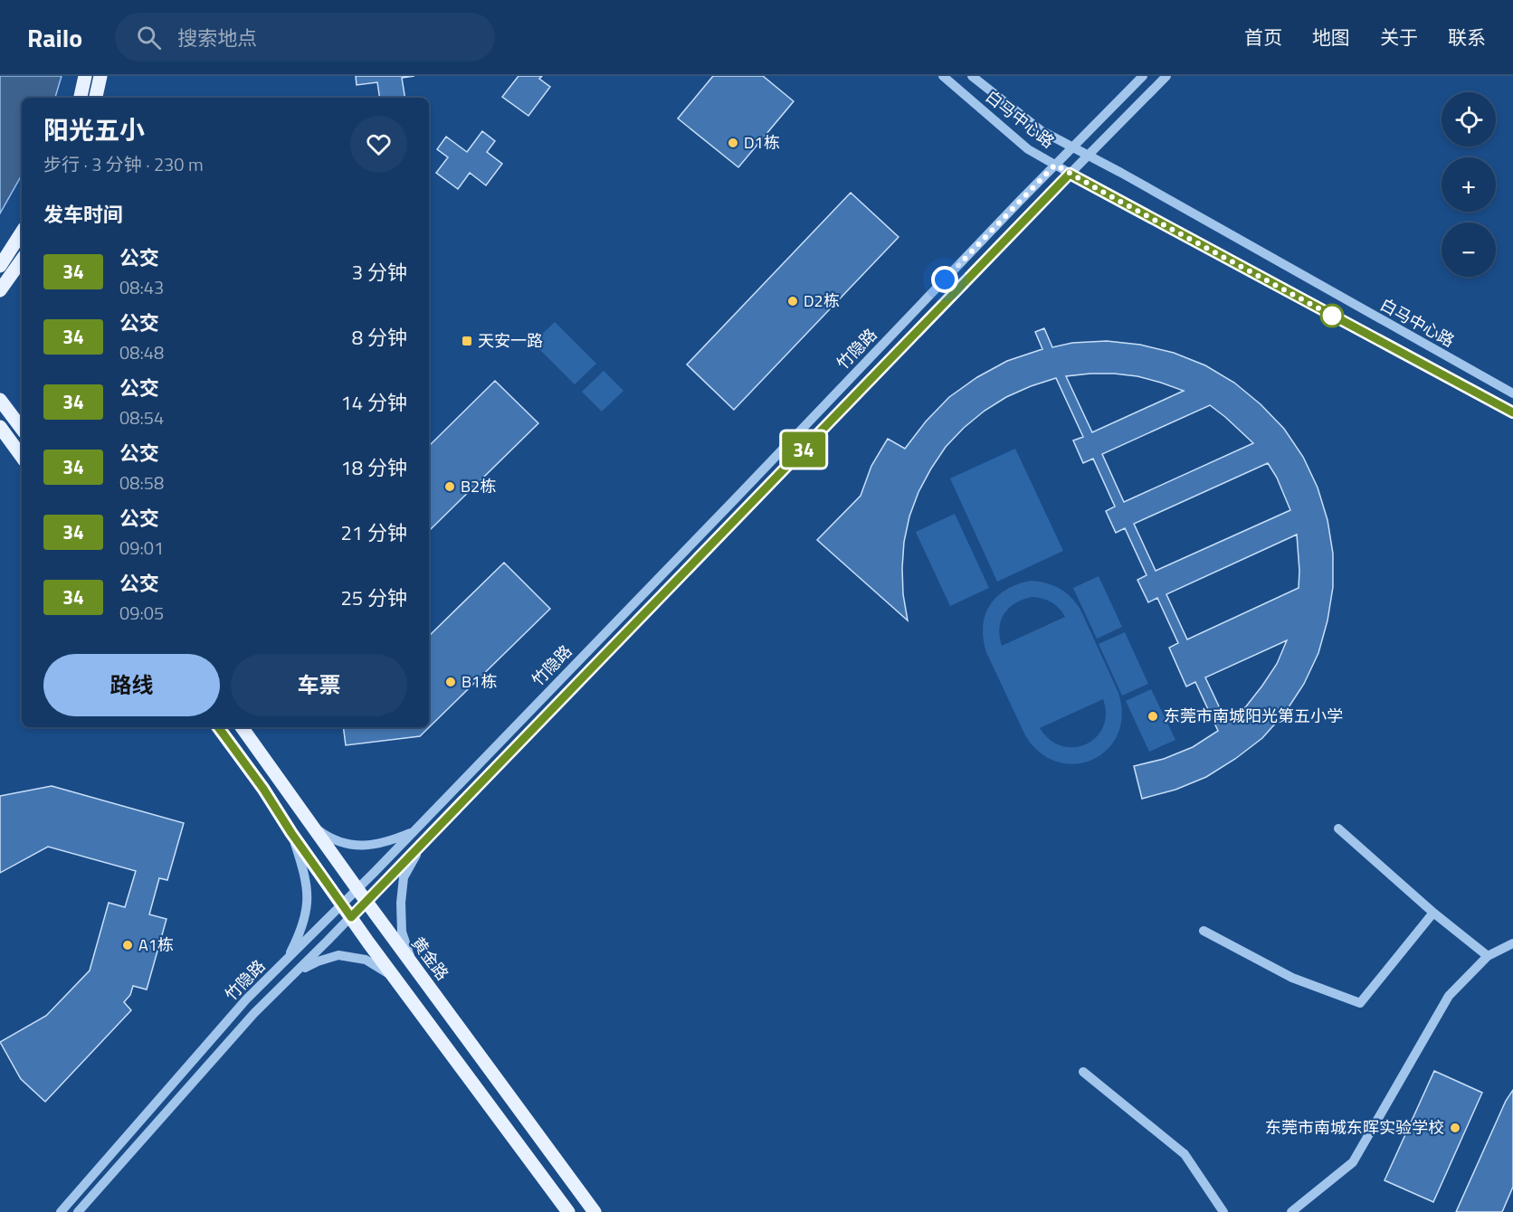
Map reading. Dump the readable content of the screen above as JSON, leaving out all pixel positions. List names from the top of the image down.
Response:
{
  "streets": {
    "main road": ["黄金路"],
    "street": ["白马中心路", "竹隐路"]
  },
  "crossings": [
    ["白马中心路", "竹隐路"],
    ["竹隐路", "黄金路"]
  ],
  "places": {
    "other": [
      "D1栋",
      "D2栋",
      "B2栋",
      "B1栋",
      "东莞市南城阳光第五小学",
      "A1栋",
      "东莞市南城东晖实验学校"
    ],
    "transit": ["天安一路"]
  },
  "lines": ["bus line 34"],
  "page": {
    "header": "Railo",
    "search": "搜索地点",
    "nav": [
      "首页",
      "地图",
      "关于",
      "联系"
    ],
    "on_map": "34",
    "map_buttons": ["+", "−"],
    "heading": [
      ["阳光五小", "步行 · 3 分钟 · 230 m"],
      "发车时间"
    ],
    "list": [
      {
        "mark": "34",
        "name": "公交",
        "note": "08:43",
        "value": "3 分钟"
      },
      {
        "mark": "34",
        "name": "公交",
        "note": "08:48",
        "value": "8 分钟"
      },
      {
        "mark": "34",
        "name": "公交",
        "note": "08:54",
        "value": "14 分钟"
      },
      {
        "mark": "34",
        "name": "公交",
        "note": "08:58",
        "value": "18 分钟"
      },
      {
        "mark": "34",
        "name": "公交",
        "note": "09:01",
        "value": "21 分钟"
      },
      {
        "mark": "34",
        "name": "公交",
        "note": "09:05",
        "value": "25 分钟"
      }
    ],
    "buttons": ["路线", "车票"]
  }
}
